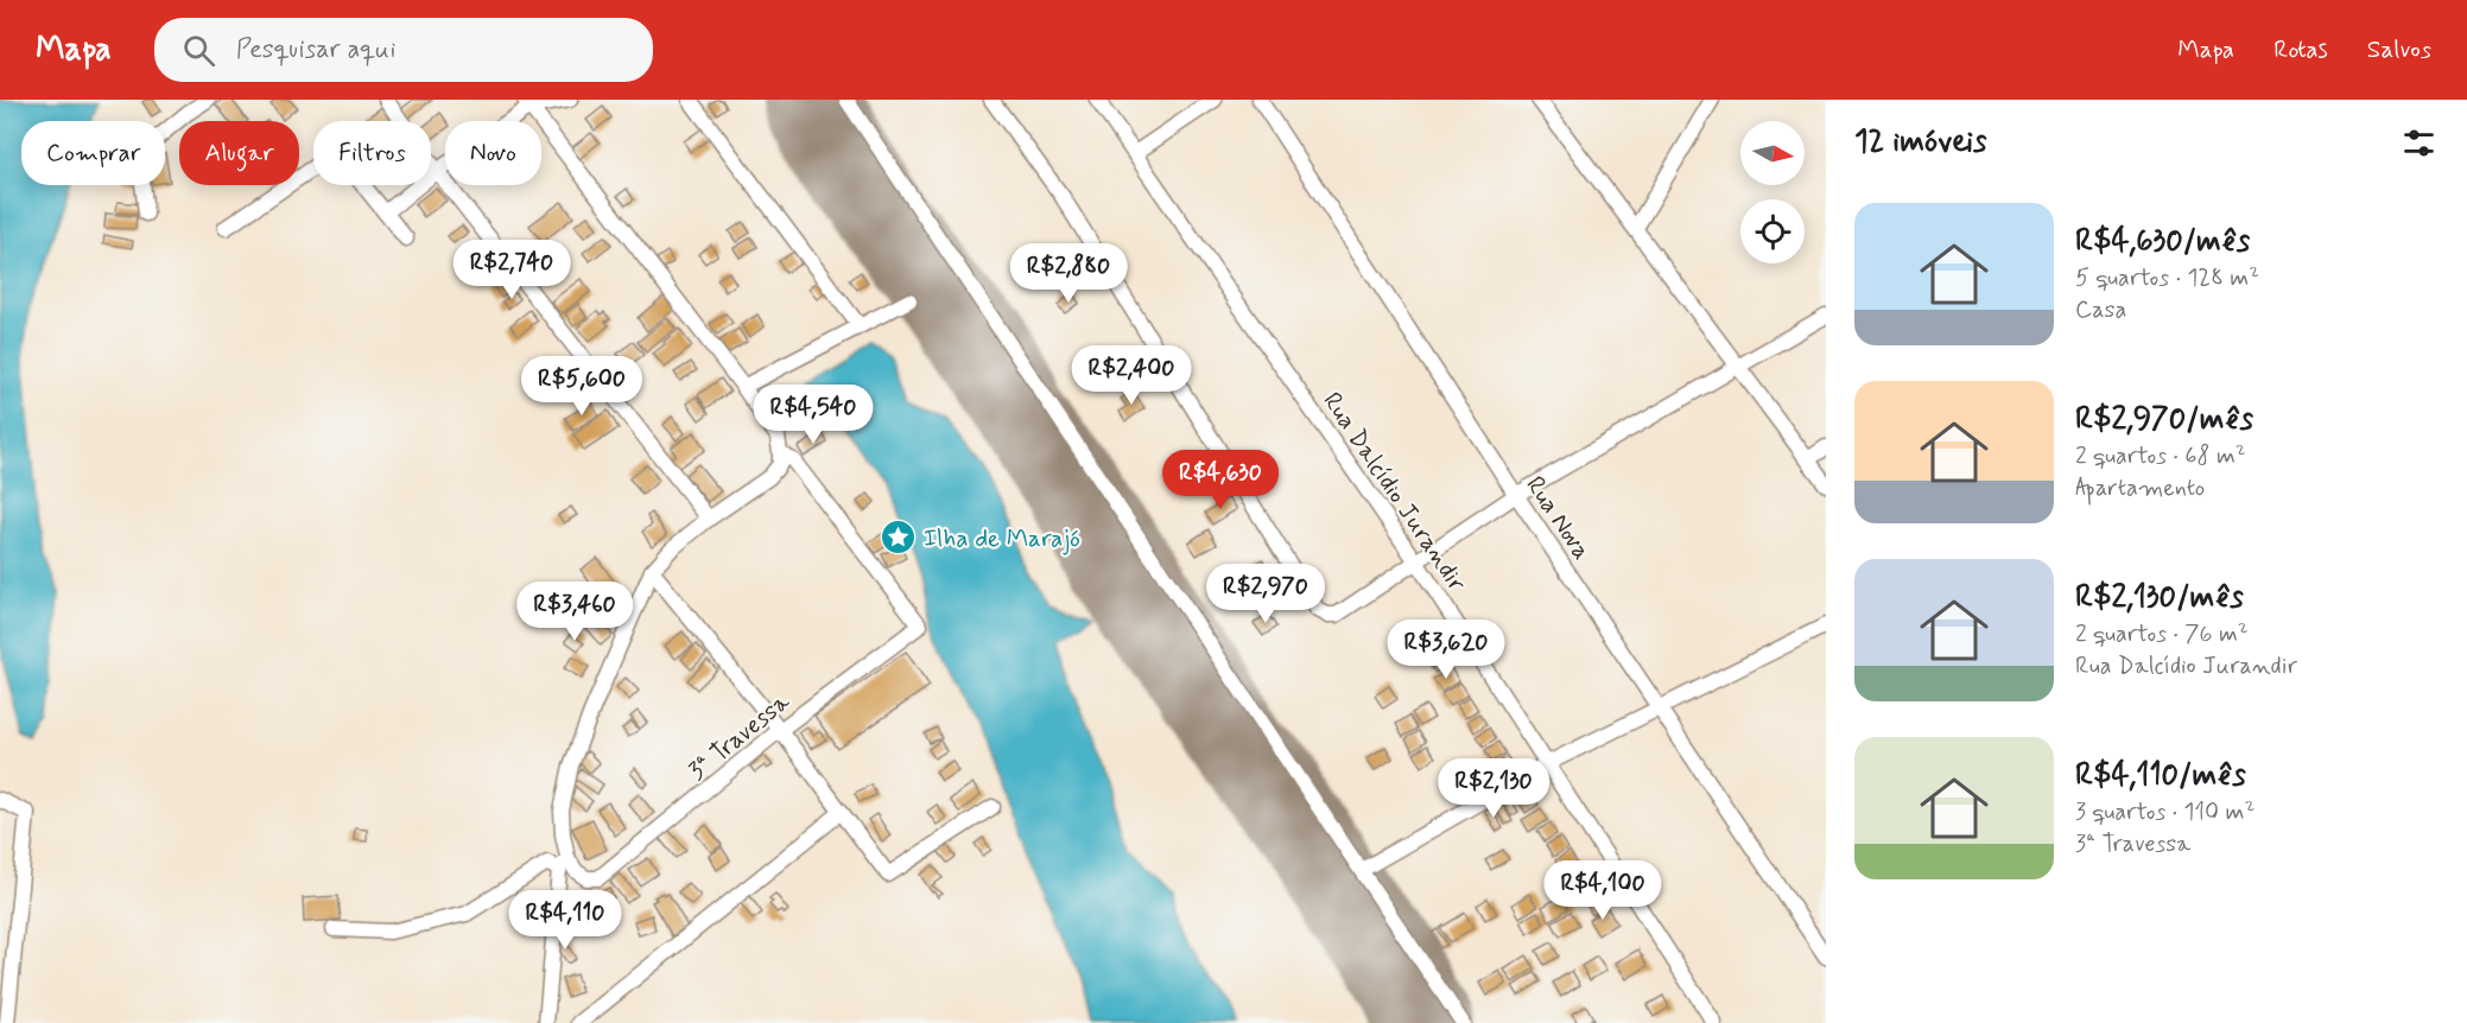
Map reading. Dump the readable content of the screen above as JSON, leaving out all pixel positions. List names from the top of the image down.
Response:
{
  "streets": {
    "street": ["Rua Dalcídio Jurandir", "Rua Nova", "3ª Travessa"]
  },
  "places": {
    "place": ["Ilha de Marajó"]
  },
  "north": "right",
  "page": {
    "header": "Mapa",
    "search": "Pesquisar aqui",
    "nav": ["Mapa", "Rotas", "Salvos"],
    "heading": "12 imóveis",
    "chip": [
      "Comprar",
      "Alugar",
      "Filtros",
      "Novo"
    ],
    "list": [
      {
        "name": "R$4,630/mês",
        "note": "5 quartos · 128 m² · Casa"
      },
      {
        "name": "R$2,970/mês",
        "note": "2 quartos · 68 m² · Apartamento"
      },
      {
        "name": "R$2,130/mês",
        "note": "2 quartos · 76 m² · Rua Dalcídio Jurandir"
      },
      {
        "name": "R$4,110/mês",
        "note": "3 quartos · 110 m² · 3ª Travessa"
      }
    ],
    "price": [
      "R$2,740",
      "R$2,880",
      "R$2,400",
      "R$5,600",
      "R$4,540",
      "R$4,630",
      "R$2,970",
      "R$3,460",
      "R$3,620",
      "R$2,130",
      "R$4,100",
      "R$4,110"
    ]
  }
}
